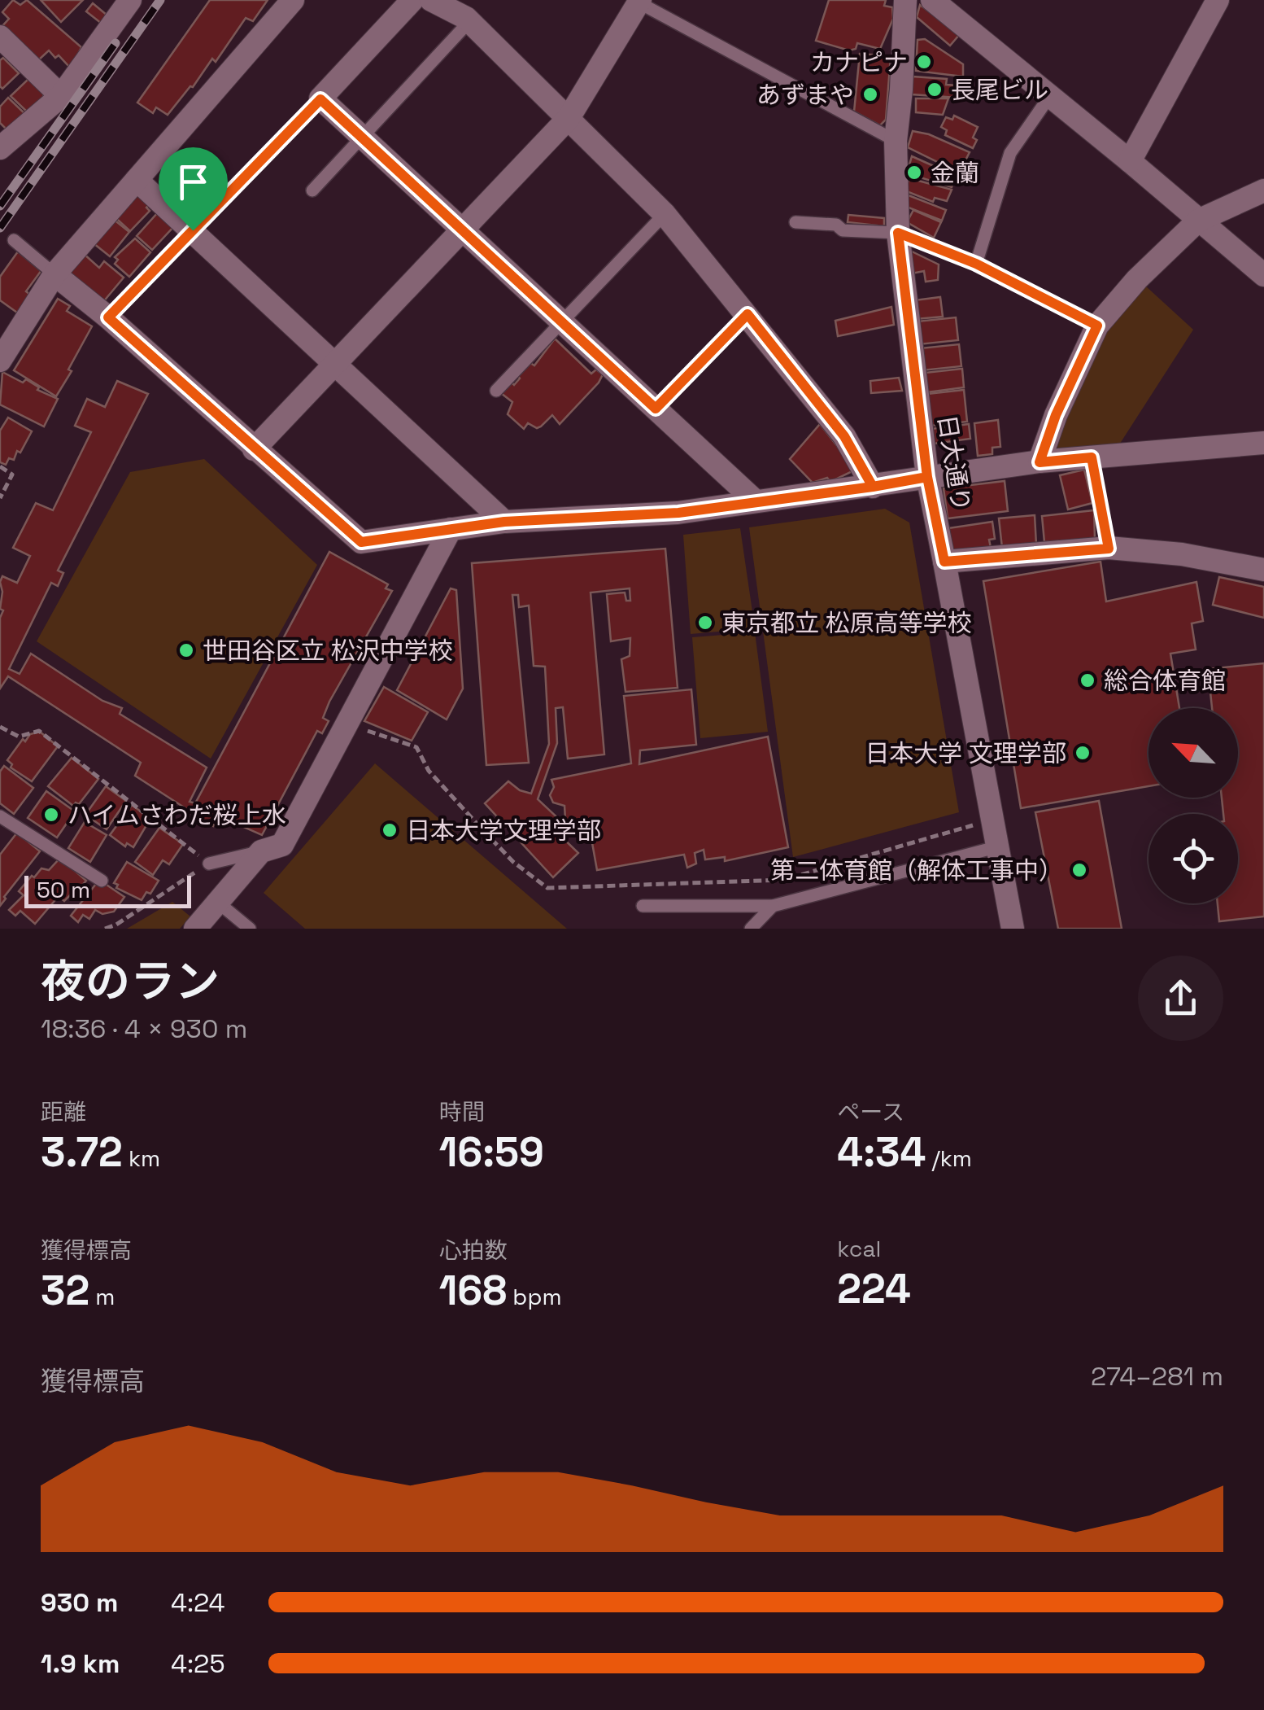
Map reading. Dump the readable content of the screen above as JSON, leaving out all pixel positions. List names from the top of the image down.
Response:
{
  "streets": {
    "street": ["日大通り"]
  },
  "places": [
    "カナピナ",
    "長尾ビル",
    "あずまや",
    "金蘭",
    "東京都立 松原高等学校",
    "世田谷区立 松沢中学校",
    "総合体育館",
    "日本大学 文理学部",
    "ハイムさわだ桜上水",
    "日本大学文理学部",
    "第二体育館（解体工事中）"
  ],
  "scale_bar": "50 m",
  "north": "top left",
  "page": {
    "scale": "50 m",
    "heading": ["夜のラン", "18:36 · 4 × 930 m"],
    "stats": [
      ["距離", "3.72 km"],
      ["時間", "16:59"],
      ["ペース", "4:34 /km"],
      ["獲得標高", "32 m"],
      ["心拍数", "168 bpm"],
      ["kcal", "224"]
    ],
    "chart": ["獲得標高", "274–281 m"],
    "list": [
      {
        "name": "930 m",
        "note": "4:24"
      },
      {
        "name": "1.9 km",
        "note": "4:25"
      }
    ]
  }
}
